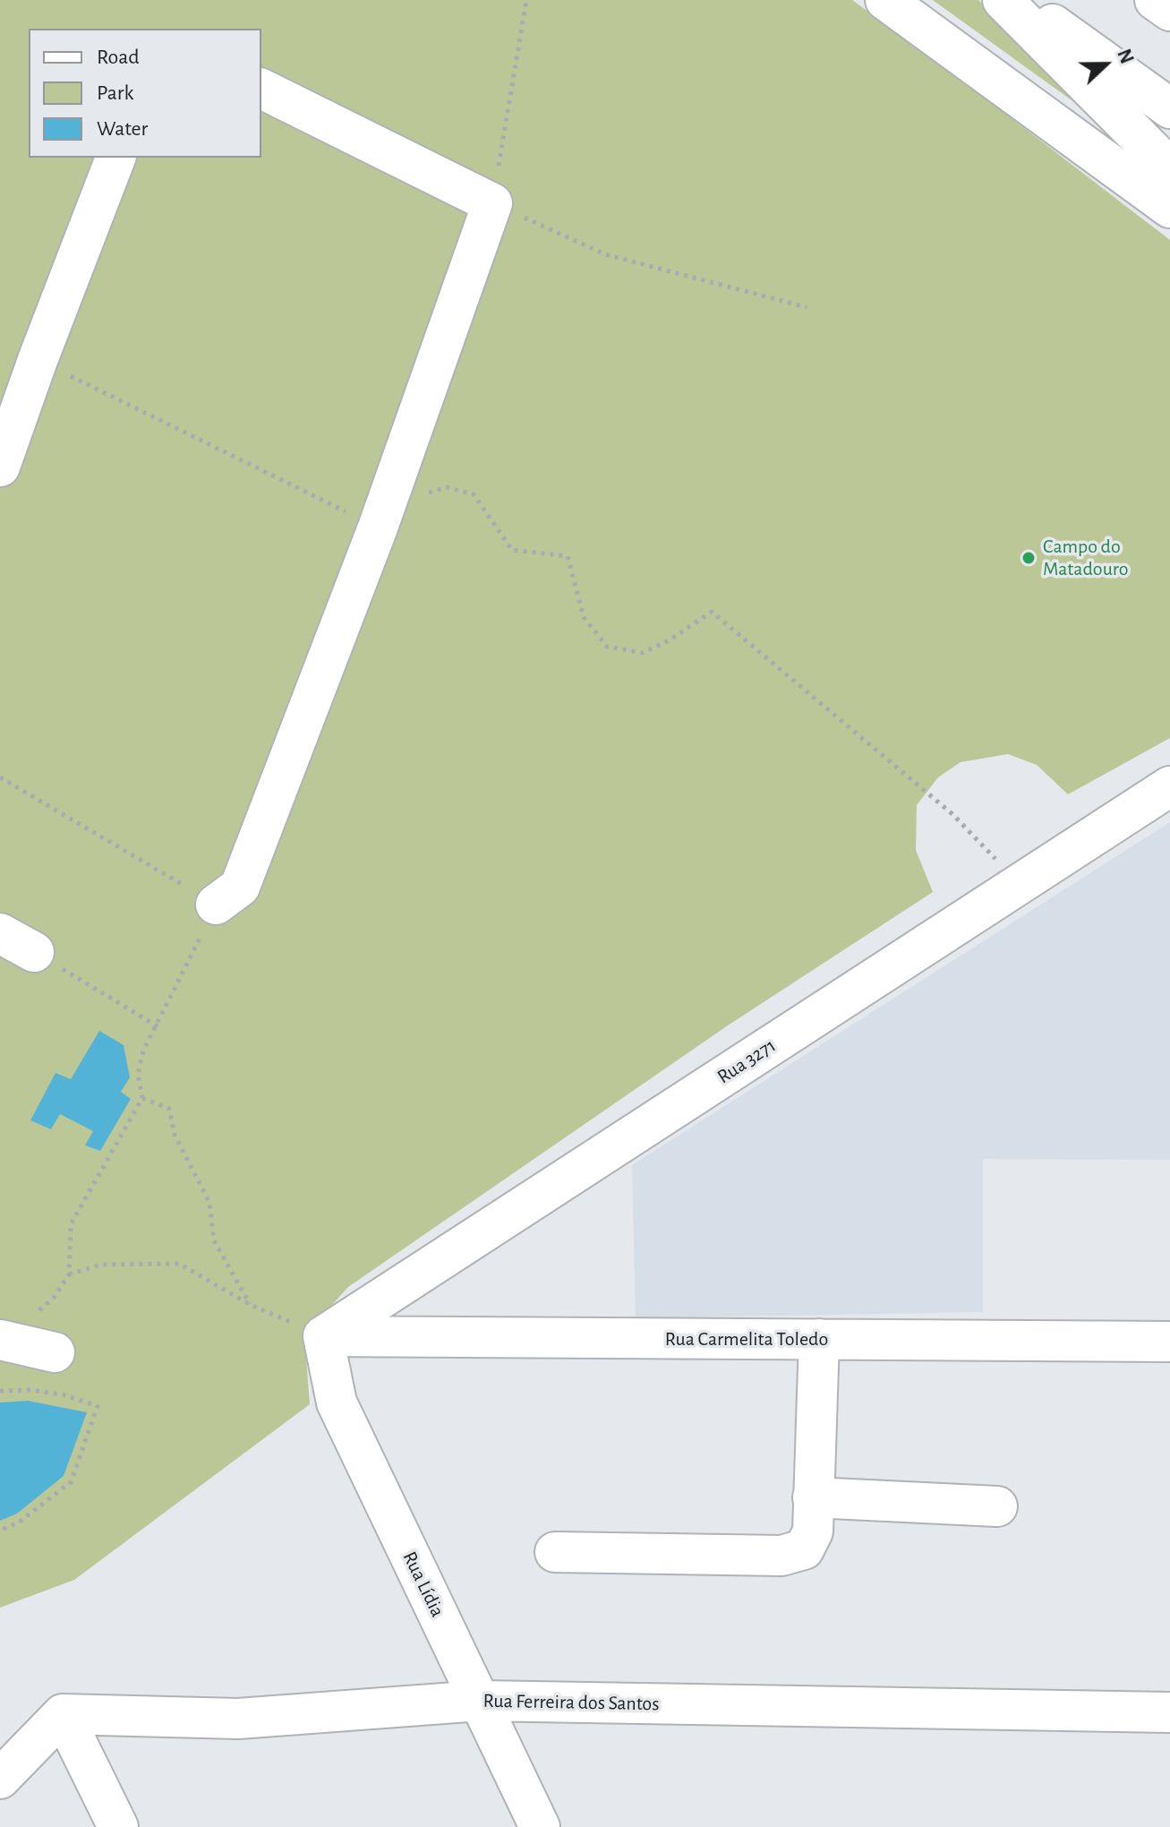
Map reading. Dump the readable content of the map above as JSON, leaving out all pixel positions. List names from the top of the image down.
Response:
{
  "streets": {
    "main road": [
      "Rua 3271",
      "Rua Carmelita Toledo",
      "Rua Lídia",
      "Rua Ferreira dos Santos"
    ]
  },
  "crossings": [
    ["Rua 3271", "Rua Carmelita Toledo"],
    ["Rua 3271", "Rua Lídia"],
    ["Rua Carmelita Toledo", "Rua Lídia"],
    ["Rua Lídia", "Rua Ferreira dos Santos"]
  ],
  "places": ["Campo do Matadouro"],
  "legend": ["Road", "Park", "Water"],
  "north": "right"
}
